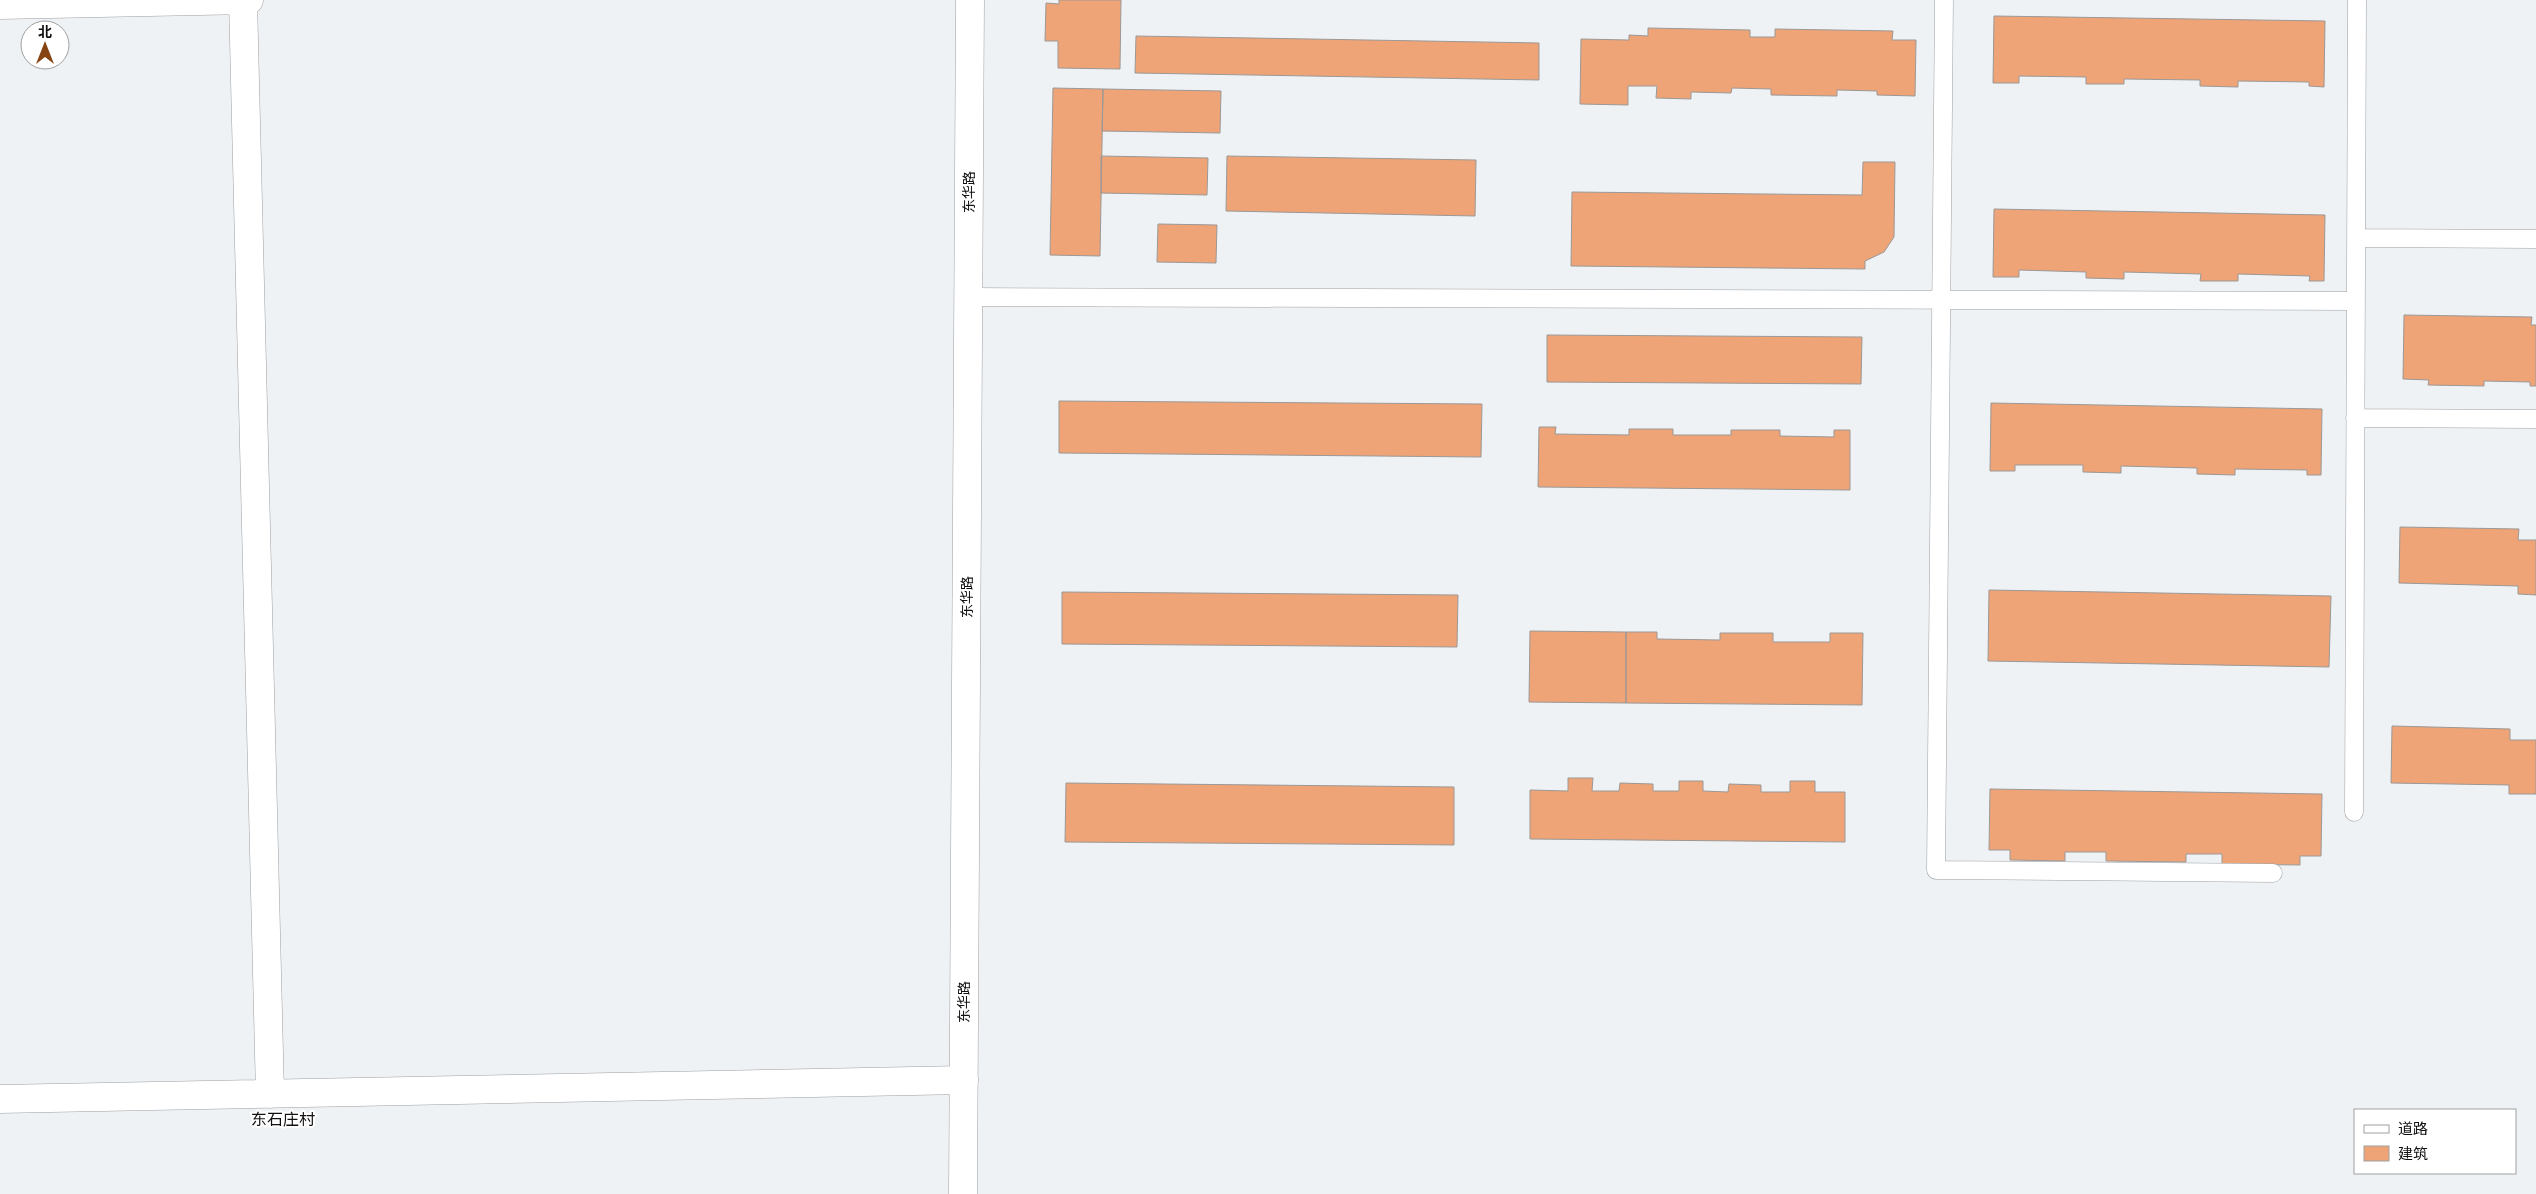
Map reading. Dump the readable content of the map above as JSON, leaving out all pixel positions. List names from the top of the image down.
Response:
{
  "streets": {
    "street": ["东华路"]
  },
  "districts": ["东石庄村"],
  "legend": ["道路", "建筑"],
  "north": "top"
}
